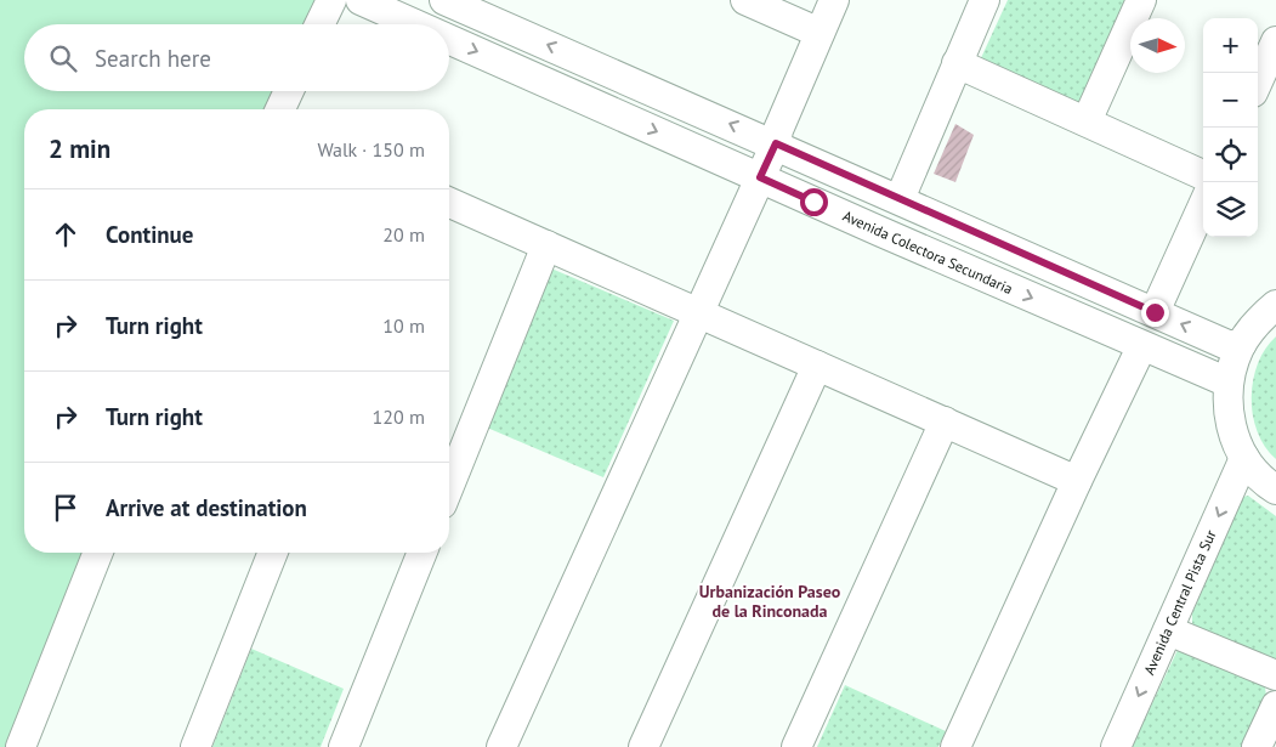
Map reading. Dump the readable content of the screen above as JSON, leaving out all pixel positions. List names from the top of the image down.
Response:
{
  "streets": {
    "street": ["Avenida Colectora Secundaria", "Avenida Central Pista Sur"]
  },
  "districts": ["Urbanización Paseo de la Rinconada"],
  "north": "right",
  "page": {
    "map_buttons": ["+", "−"],
    "search": "Search here",
    "heading": ["2 min", "Walk · 150 m"],
    "list": [
      ["Continue", "20 m"],
      ["Turn right", "10 m"],
      ["Turn right", "120 m"],
      "Arrive at destination"
    ]
  }
}
